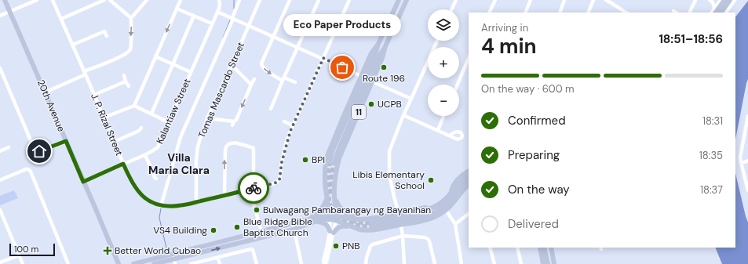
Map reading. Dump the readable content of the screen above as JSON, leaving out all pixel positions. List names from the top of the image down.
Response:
{
  "streets": {
    "main road": ["20th Avenue", "11"],
    "street": ["Tomas Mascardo Street", "Kalantiaw Street", "J. P. Rizal Street"]
  },
  "crossings": [
    ["Tomas Mascardo Street", "J. P. Rizal Street"],
    ["20th Avenue", "Kalantiaw Street"],
    ["Kalantiaw Street", "J. P. Rizal Street"]
  ],
  "districts": ["Villa Maria Clara"],
  "places": {
    "other": [
      "Eco Paper Products",
      "Route 196",
      "UCPB",
      "BPI",
      "Libis Elementary School",
      "Bulwagang Pambarangay ng Bayanihan",
      "Blue Ridge Bible Baptist Church",
      "VS4 Building",
      "PNB"
    ],
    "health": ["Better World Cubao"]
  },
  "scale_bar": "100 m",
  "page": {
    "map_buttons": ["+", "−"],
    "heading": ["4 min", "Arriving in", "18:51–18:56"],
    "bubble": "Eco Paper Products",
    "bar": "On the way · 600 m",
    "list": [
      ["Confirmed", "18:31"],
      ["Preparing", "18:35"],
      ["On the way", "18:37"],
      "Delivered"
    ],
    "scale": "100 m"
  }
}
